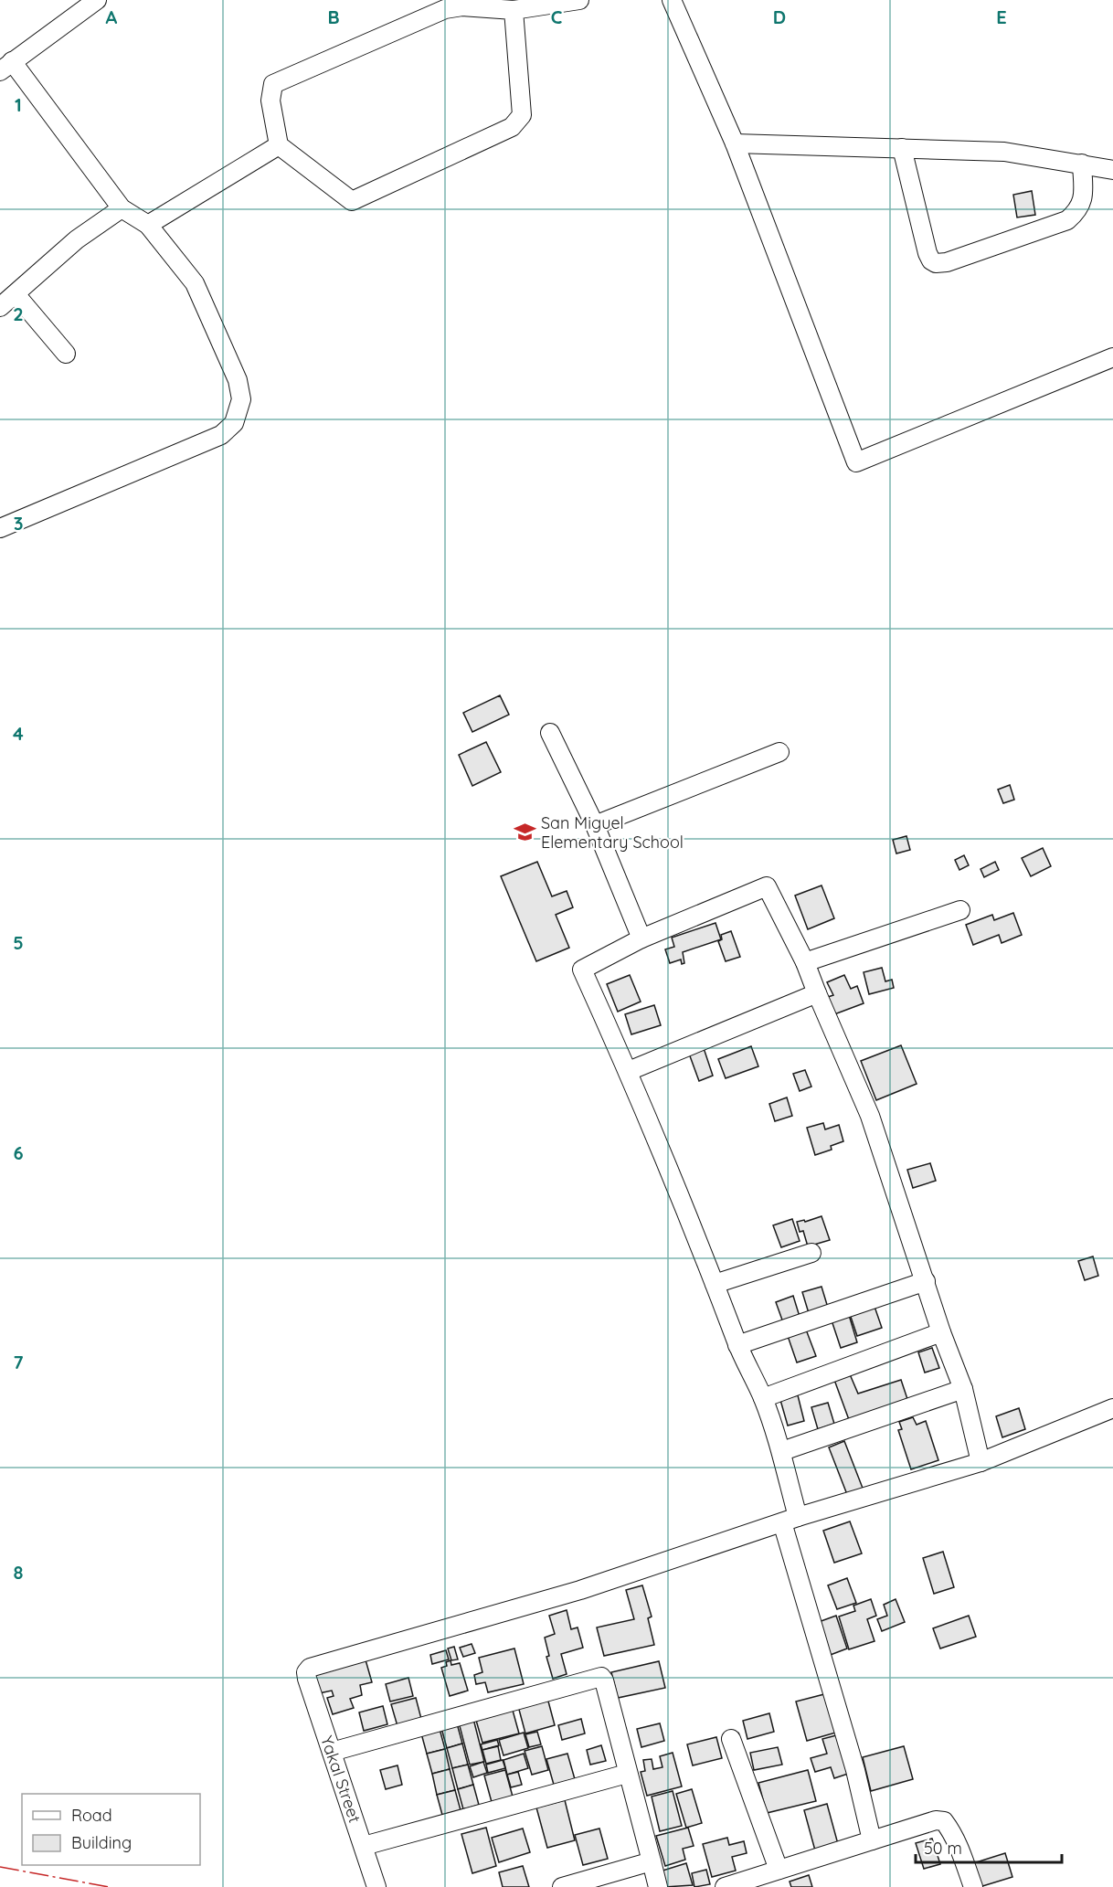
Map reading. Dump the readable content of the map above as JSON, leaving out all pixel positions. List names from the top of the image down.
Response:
{
  "streets": {
    "street": ["Yakal Street"]
  },
  "places": {
    "school or university": ["San Miguel Elementary School"]
  },
  "legend": ["Road", "Building"],
  "scale_bar": "50 m",
  "grid": {
    "columns": [
      "A",
      "B",
      "C",
      "D",
      "E"
    ],
    "rows": [
      "1",
      "2",
      "3",
      "4",
      "5",
      "6",
      "7",
      "8"
    ]
  }
}
